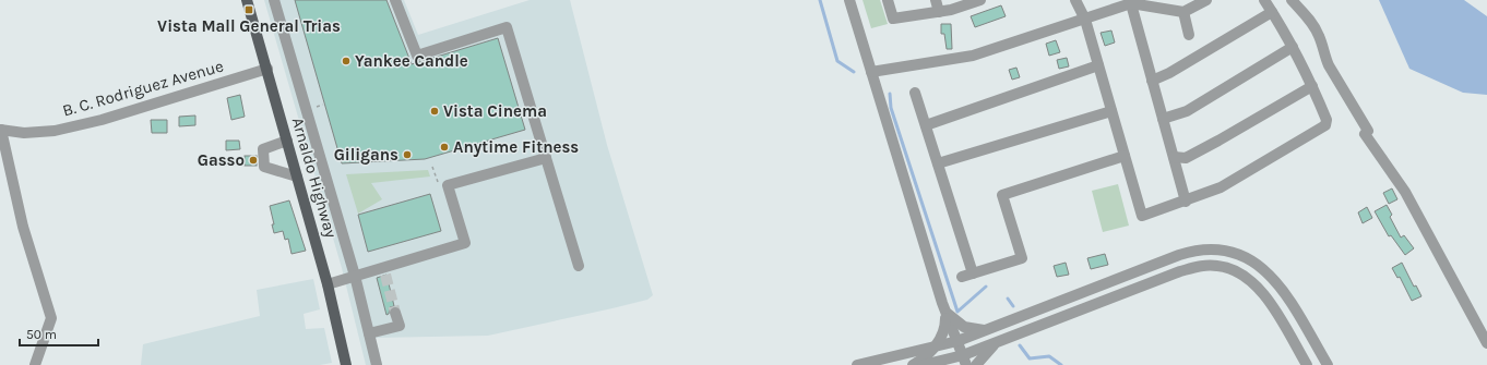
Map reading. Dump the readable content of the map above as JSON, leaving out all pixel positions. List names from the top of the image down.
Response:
{
  "streets": {
    "main road": ["Arnaldo Highway"],
    "street": ["B. C. Rodriguez Avenue"]
  },
  "crossings": [
    ["B. C. Rodriguez Avenue", "Arnaldo Highway"]
  ],
  "places": {
    "transit": ["Vista Mall General Trias"],
    "other": [
      "Yankee Candle",
      "Vista Cinema",
      "Anytime Fitness",
      "Giligans",
      "Gasso"
    ]
  },
  "scale_bar": "50 m"
}
